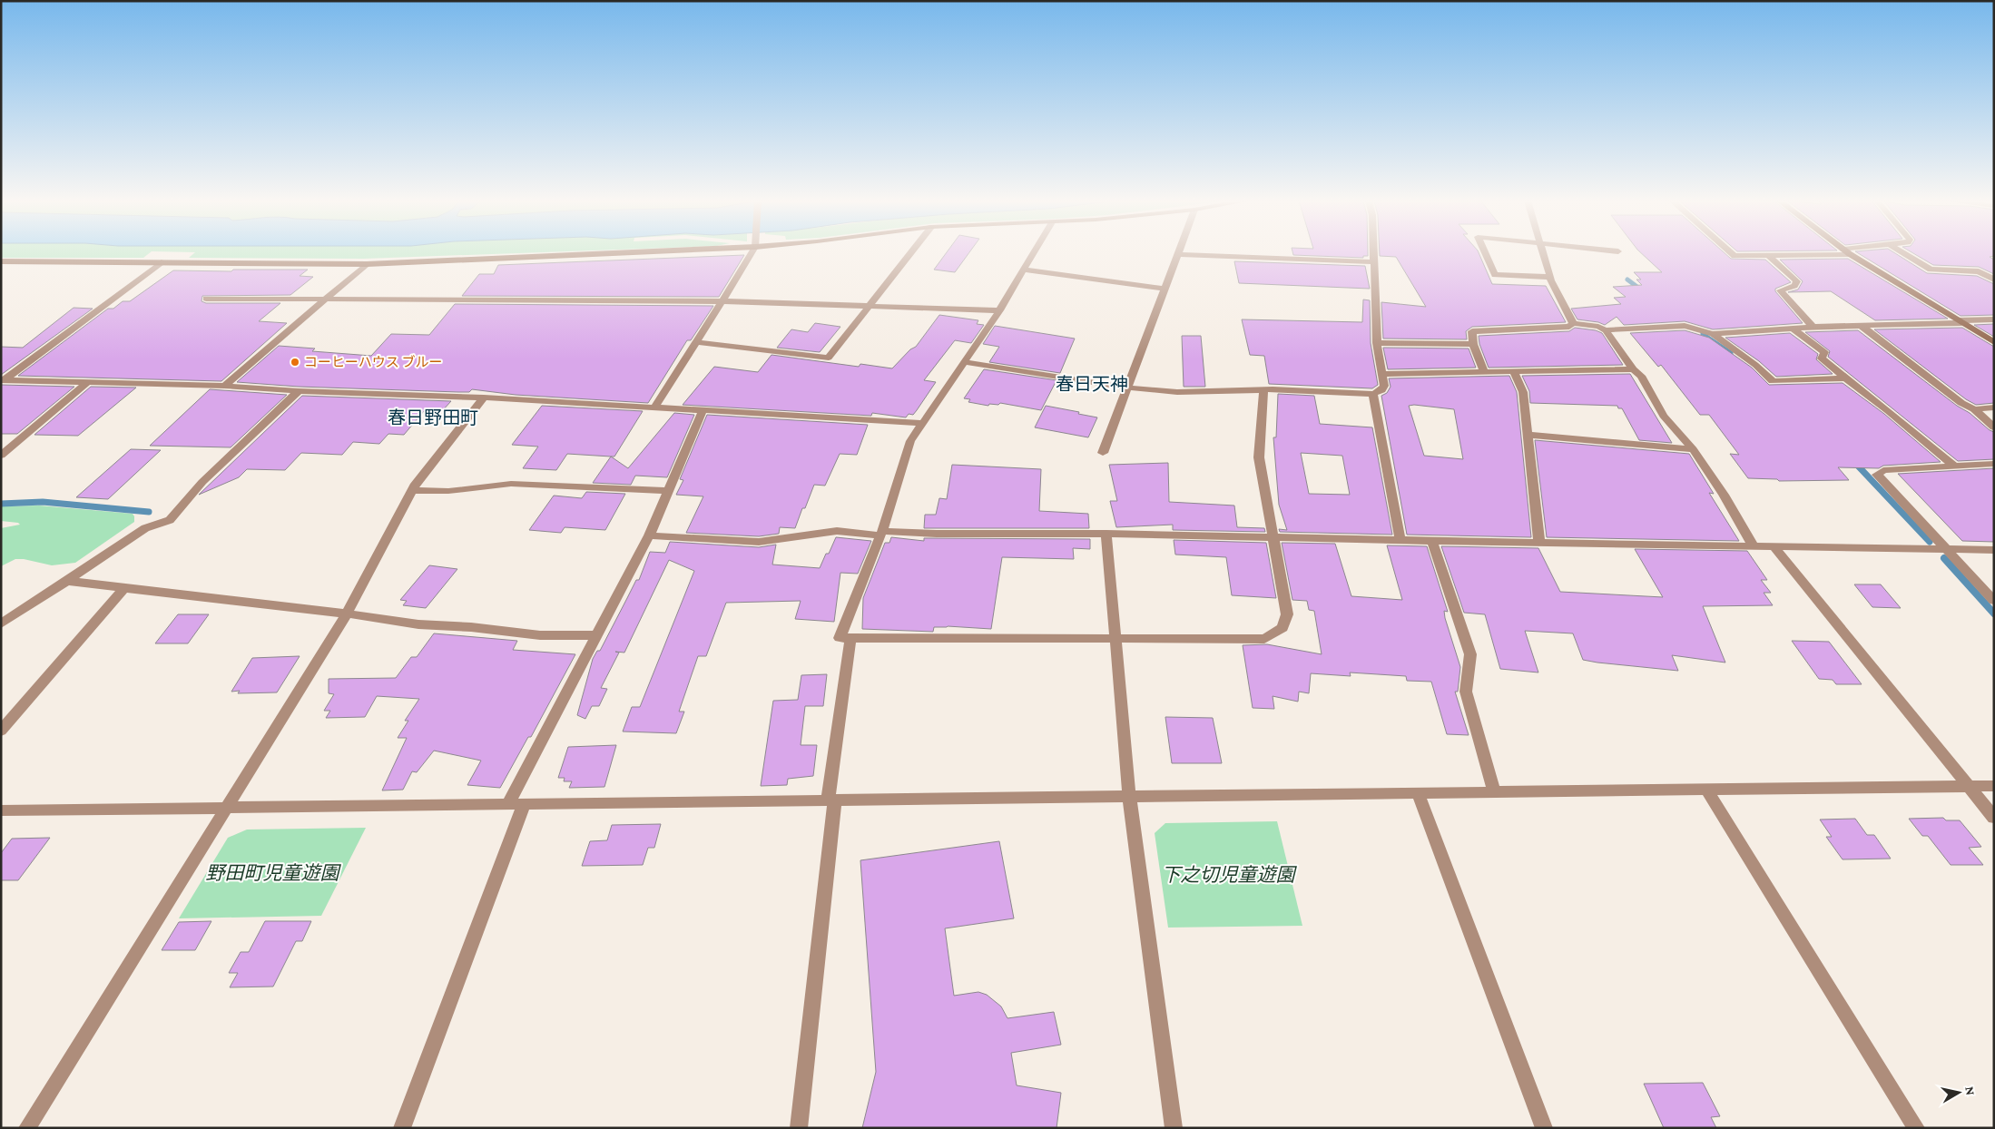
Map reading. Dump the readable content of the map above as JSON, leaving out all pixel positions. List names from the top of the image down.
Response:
{
  "districts": ["春日天神", "春日野田町"],
  "parks": ["野田町児童遊園", "下之切児童遊園"],
  "places": ["コーヒーハウス ブルー"],
  "north": "right"
}
